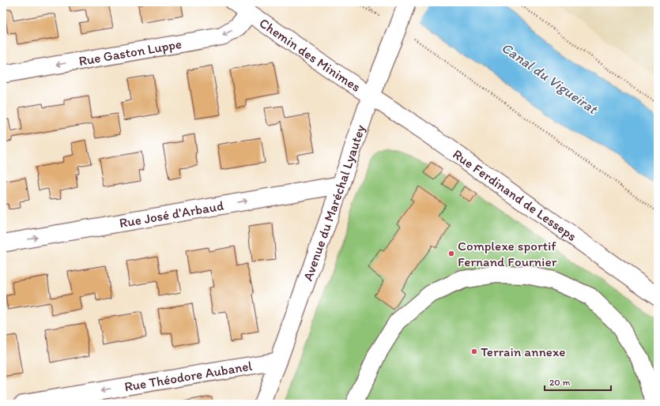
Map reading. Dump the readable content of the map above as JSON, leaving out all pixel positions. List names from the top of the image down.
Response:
{
  "streets": {
    "street": [
      "Rue Gaston Luppe",
      "Chemin des Minimes",
      "Rue Ferdinand de Lesseps",
      "Avenue du Maréchal Lyautey",
      "Rue José d'Arbaud",
      "Rue Théodore Aubanel"
    ]
  },
  "crossings": [
    ["Rue Gaston Luppe", "Chemin des Minimes"],
    ["Chemin des Minimes", "Rue Ferdinand de Lesseps"],
    ["Chemin des Minimes", "Avenue du Maréchal Lyautey"],
    ["Rue Ferdinand de Lesseps", "Avenue du Maréchal Lyautey"],
    ["Avenue du Maréchal Lyautey", "Rue José d'Arbaud"],
    ["Avenue du Maréchal Lyautey", "Rue Théodore Aubanel"]
  ],
  "one_way": ["Rue Gaston Luppe", "Rue José d'Arbaud", "Rue Théodore Aubanel"],
  "water": ["Canal du Vigueirat"],
  "places": ["Complexe sportif Fernand Fournier", "Terrain annexe"],
  "scale_bar": "20 m"
}
